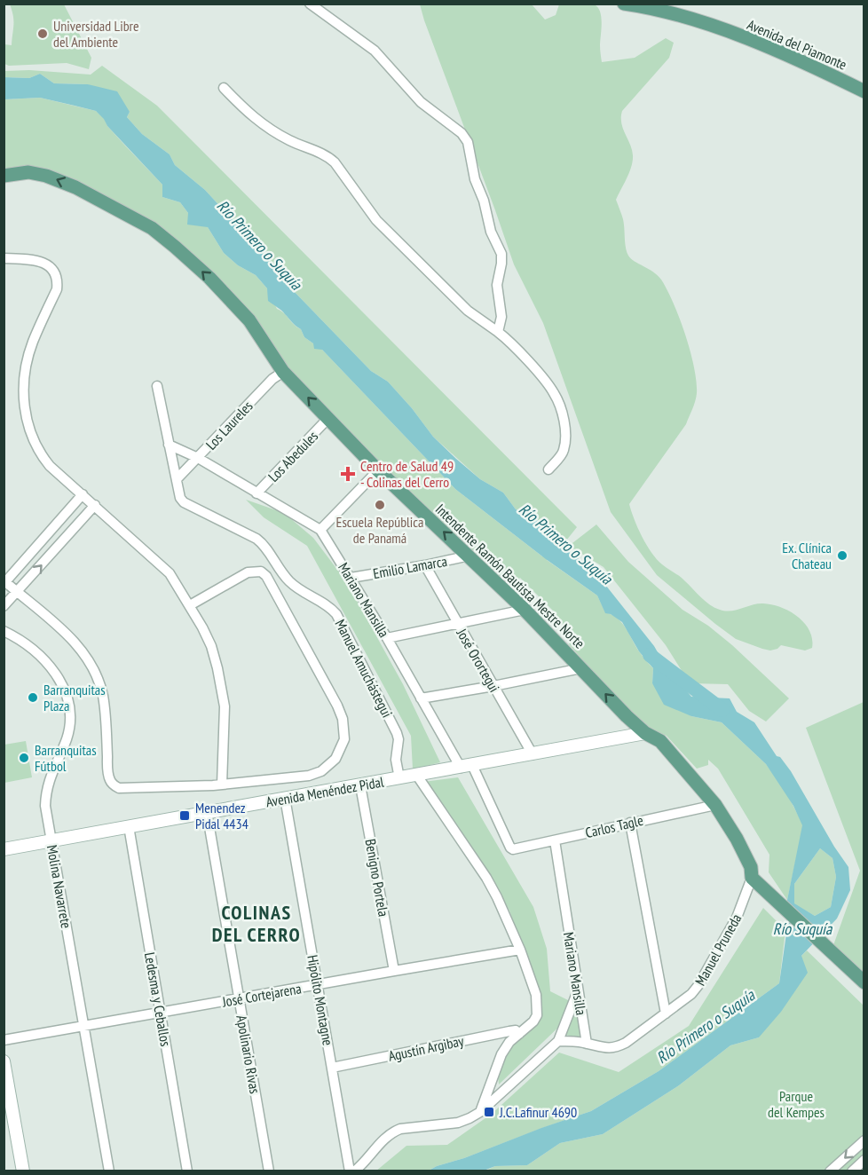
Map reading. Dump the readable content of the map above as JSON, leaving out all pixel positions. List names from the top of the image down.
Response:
{
  "streets": {
    "main road": ["Avenida del Piamonte", "Intendente Ramón Bautista Mestre Norte", "Avenida Menéndez Pidal"],
    "street": [
      "Los Laureles",
      "Los Abedules",
      "Emilio Lamarca",
      "Mariano Mansilla",
      "José Orortegui",
      "Manuel Amuchástegui",
      "Carlos Tagle",
      "Benigno Portela",
      "Molina Navarrete",
      "Manuel Pruneda",
      "José Cortejarena",
      "Ledesma y Ceballos",
      "Hipólito Montagne",
      "Agustín Argibay",
      "Apolinario Rivas"
    ]
  },
  "crossings": [
    ["Los Laureles", "Intendente Ramón Bautista Mestre Norte"],
    ["Los Laureles", "Mariano Mansilla"],
    ["Los Laureles", "Manuel Amuchástegui"],
    ["Los Abedules", "Intendente Ramón Bautista Mestre Norte"],
    ["Los Abedules", "Mariano Mansilla"],
    ["Emilio Lamarca", "Intendente Ramón Bautista Mestre Norte"],
    ["Emilio Lamarca", "Mariano Mansilla"],
    ["Emilio Lamarca", "José Orortegui"],
    ["Intendente Ramón Bautista Mestre Norte", "Avenida Menéndez Pidal"],
    ["Intendente Ramón Bautista Mestre Norte", "Carlos Tagle"],
    ["Intendente Ramón Bautista Mestre Norte", "Manuel Pruneda"],
    ["Mariano Mansilla", "Manuel Amuchástegui"],
    ["Mariano Mansilla", "Avenida Menéndez Pidal"],
    ["Mariano Mansilla", "Carlos Tagle"],
    ["Mariano Mansilla", "Manuel Pruneda"],
    ["José Orortegui", "Avenida Menéndez Pidal"],
    ["Manuel Amuchástegui", "Avenida Menéndez Pidal"],
    ["Avenida Menéndez Pidal", "Benigno Portela"],
    ["Avenida Menéndez Pidal", "Molina Navarrete"],
    ["Avenida Menéndez Pidal", "Ledesma y Ceballos"],
    ["Avenida Menéndez Pidal", "Hipólito Montagne"],
    ["Avenida Menéndez Pidal", "Apolinario Rivas"],
    ["Benigno Portela", "José Cortejarena"],
    ["Molina Navarrete", "José Cortejarena"],
    ["José Cortejarena", "Ledesma y Ceballos"],
    ["José Cortejarena", "Hipólito Montagne"],
    ["José Cortejarena", "Apolinario Rivas"],
    ["Hipólito Montagne", "Agustín Argibay"]
  ],
  "one_way": ["Intendente Ramón Bautista Mestre Norte"],
  "districts": ["COLINAS DEL CERRO"],
  "water": ["Río Primero o Suquía", "Río Suquía"],
  "parks": ["Parque del Kempes"],
  "places": {
    "other": [
      "Universidad Libre del Ambiente",
      "Escuela República de Panamá",
      "Ex. Clínica Chateau",
      "Barranquitas Plaza",
      "Barranquitas Fútbol"
    ],
    "health": ["Centro de Salud 49 - Colinas del Cerro"],
    "transit": ["Menendez Pidal 4434", "J.C.Lafinur 4690"]
  }
}
